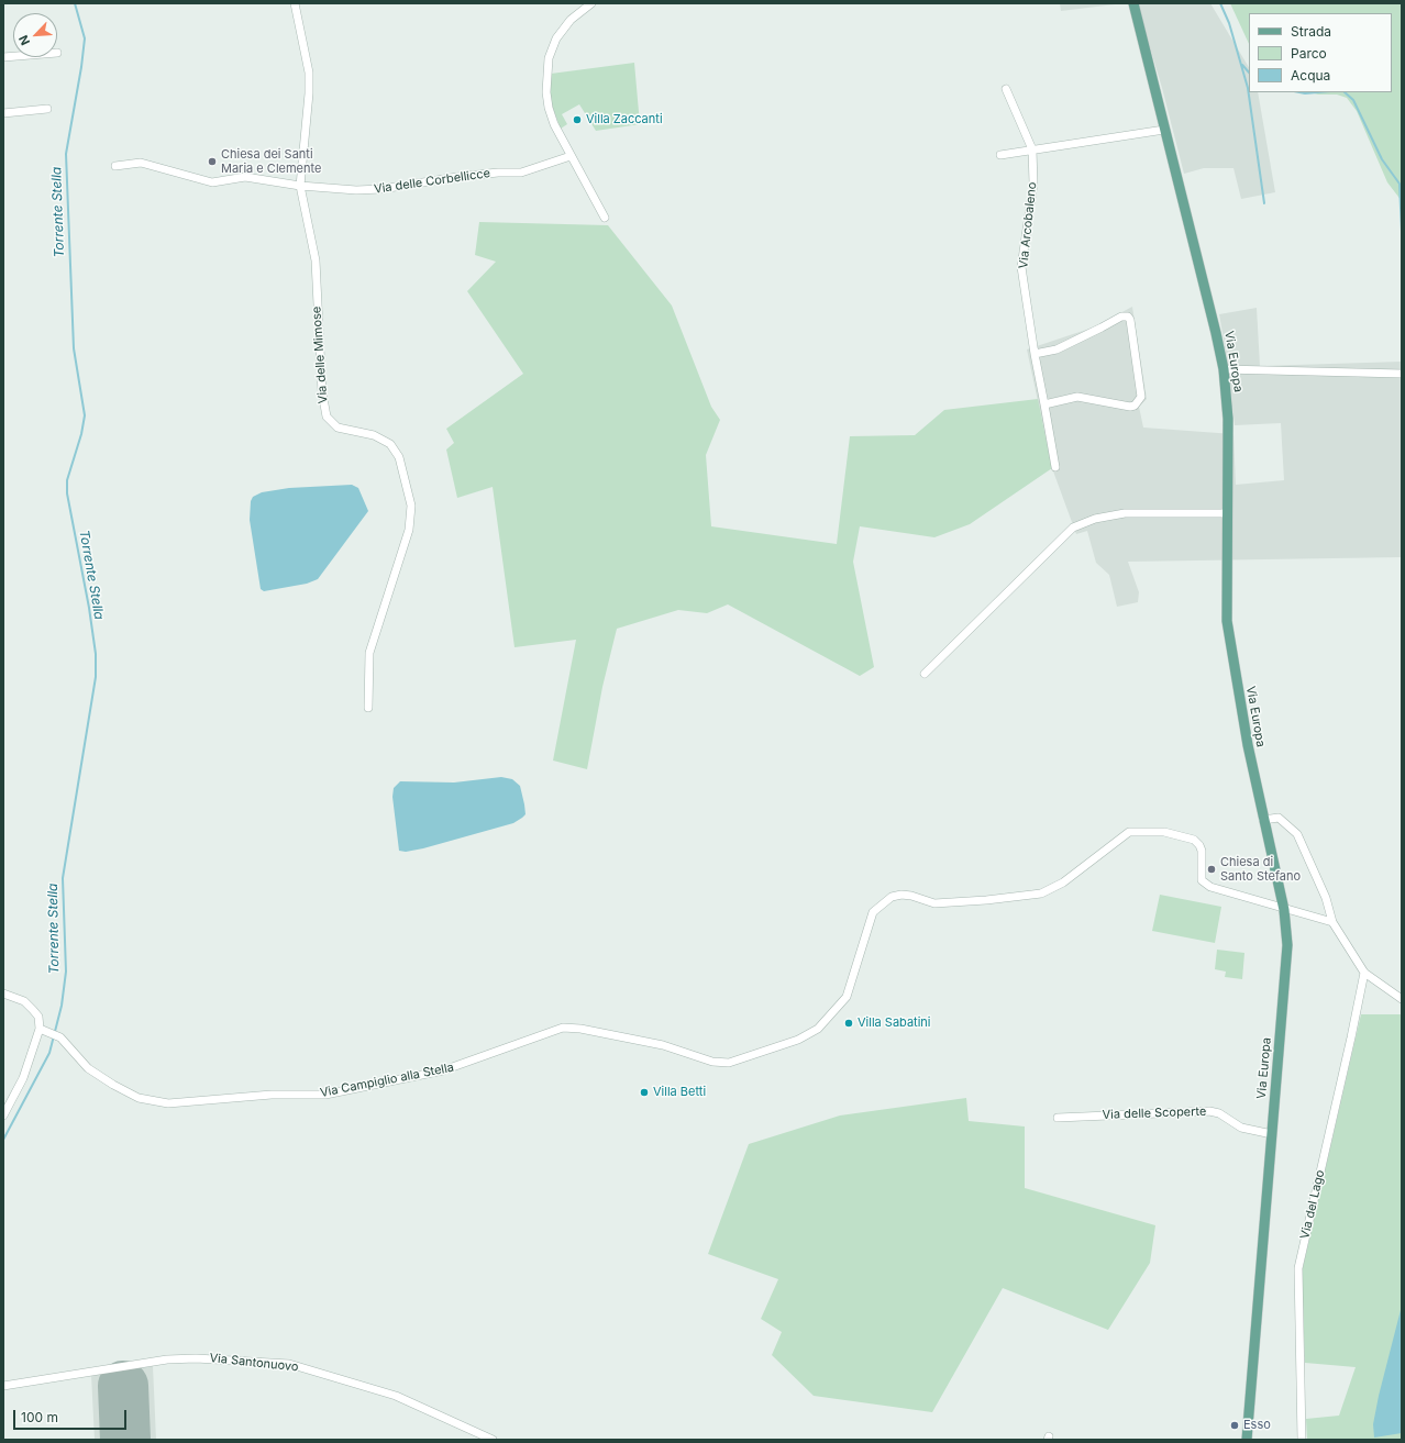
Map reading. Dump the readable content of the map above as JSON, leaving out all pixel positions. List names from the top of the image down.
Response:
{
  "streets": {
    "main road": ["Via Europa"],
    "street": [
      "Via delle Corbellicce",
      "Via Arcobaleno",
      "Via delle Mimose",
      "Via Campiglio alla Stella",
      "Via delle Scoperte",
      "Via del Lago",
      "Via Santonuovo"
    ]
  },
  "crossings": [
    ["Via delle Corbellicce", "Via delle Mimose"],
    ["Via Europa", "Via Campiglio alla Stella"],
    ["Via Europa", "Via delle Scoperte"]
  ],
  "water": ["Torrente Stella"],
  "places": [
    "Villa Zaccanti",
    "Chiesa dei Santi Maria e Clemente",
    "Chiesa di Santo Stefano",
    "Villa Sabatini",
    "Villa Betti",
    "Esso"
  ],
  "legend": ["Strada", "Parco", "Acqua"],
  "scale_bar": "100 m",
  "north": "bottom left"
}
